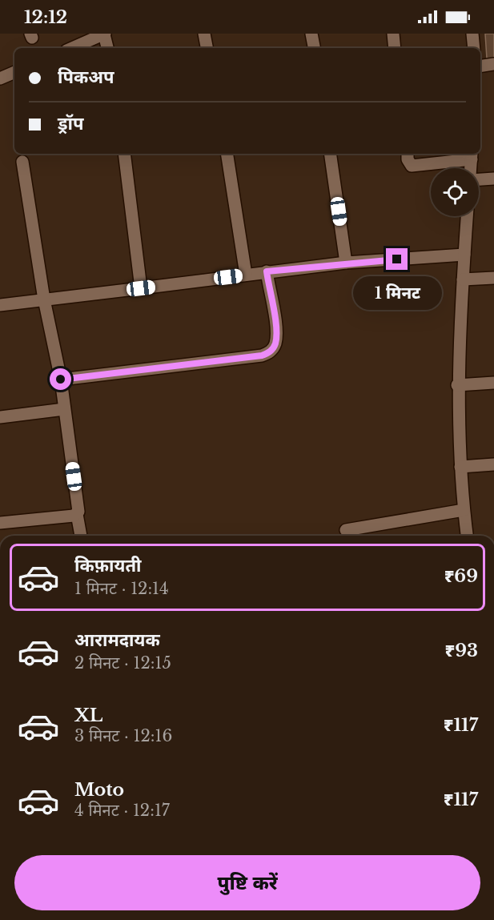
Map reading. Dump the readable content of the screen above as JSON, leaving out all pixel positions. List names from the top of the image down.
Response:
{
  "page": {
    "status": "12:12",
    "banner": ["पिकअप", "ड्रॉप"],
    "bubble": "1 मिनट",
    "list": [
      {
        "name": "किफ़ायती",
        "note": "1 मिनट · 12:14",
        "value": "₹69"
      },
      {
        "name": "आरामदायक",
        "note": "2 मिनट · 12:15",
        "value": "₹93"
      },
      {
        "name": "XL",
        "note": "3 मिनट · 12:16",
        "value": "₹117"
      },
      {
        "name": "Moto",
        "note": "4 मिनट · 12:17",
        "value": "₹117"
      }
    ],
    "buttons": "पुष्टि करें"
  }
}
